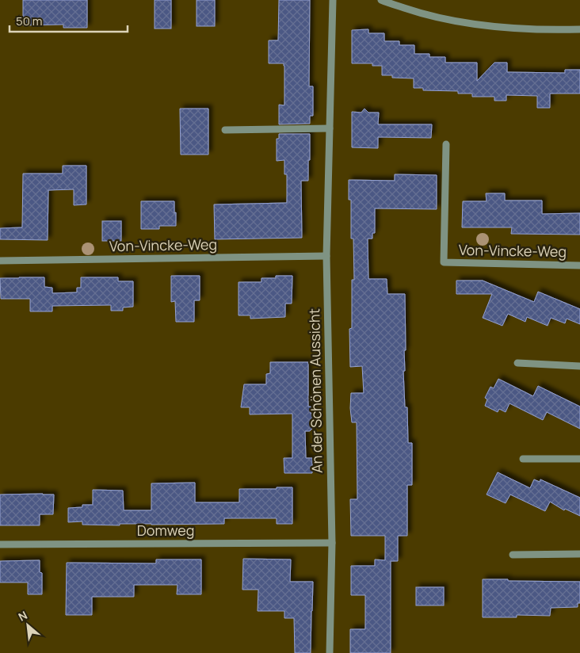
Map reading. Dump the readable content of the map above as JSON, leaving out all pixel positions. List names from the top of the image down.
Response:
{
  "streets": {
    "street": ["Von-Vincke-Weg", "An der Schönen Aussicht", "Domweg"]
  },
  "crossings": [
    ["Von-Vincke-Weg", "An der Schönen Aussicht"],
    ["An der Schönen Aussicht", "Domweg"]
  ],
  "scale_bar": "50 m",
  "north": "top left"
}
